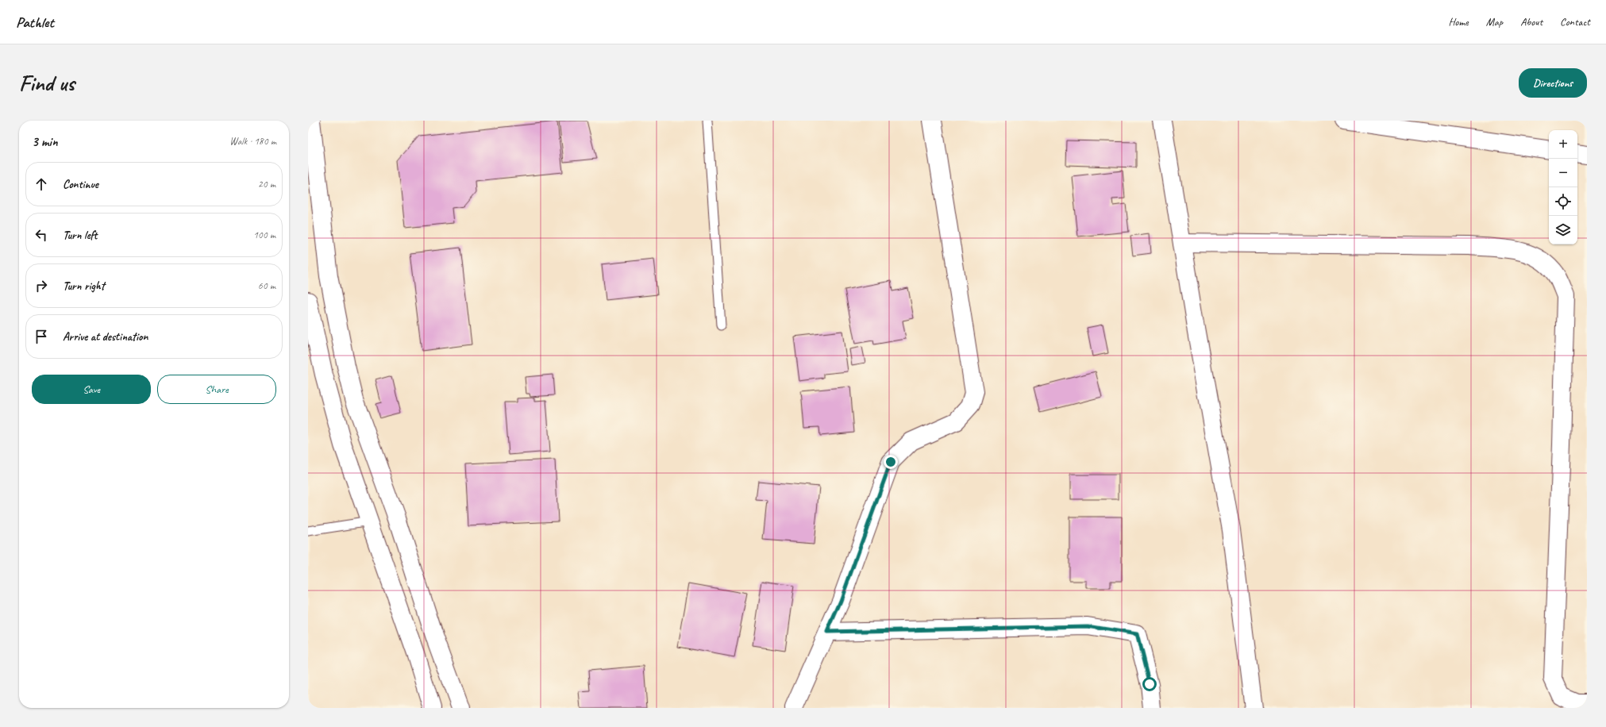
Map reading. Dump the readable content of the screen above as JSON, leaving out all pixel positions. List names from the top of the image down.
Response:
{
  "page": {
    "header": "Pathlet",
    "nav": [
      "Home",
      "Map",
      "About",
      "Contact"
    ],
    "buttons": [
      "Directions",
      ["Save", "Share"]
    ],
    "title": "Find us",
    "heading": ["3 min", "Walk · 180 m"],
    "map_buttons": ["+", "−"],
    "list": [
      ["Continue", "20 m"],
      ["Turn left", "100 m"],
      ["Turn right", "60 m"],
      "Arrive at destination"
    ]
  }
}
